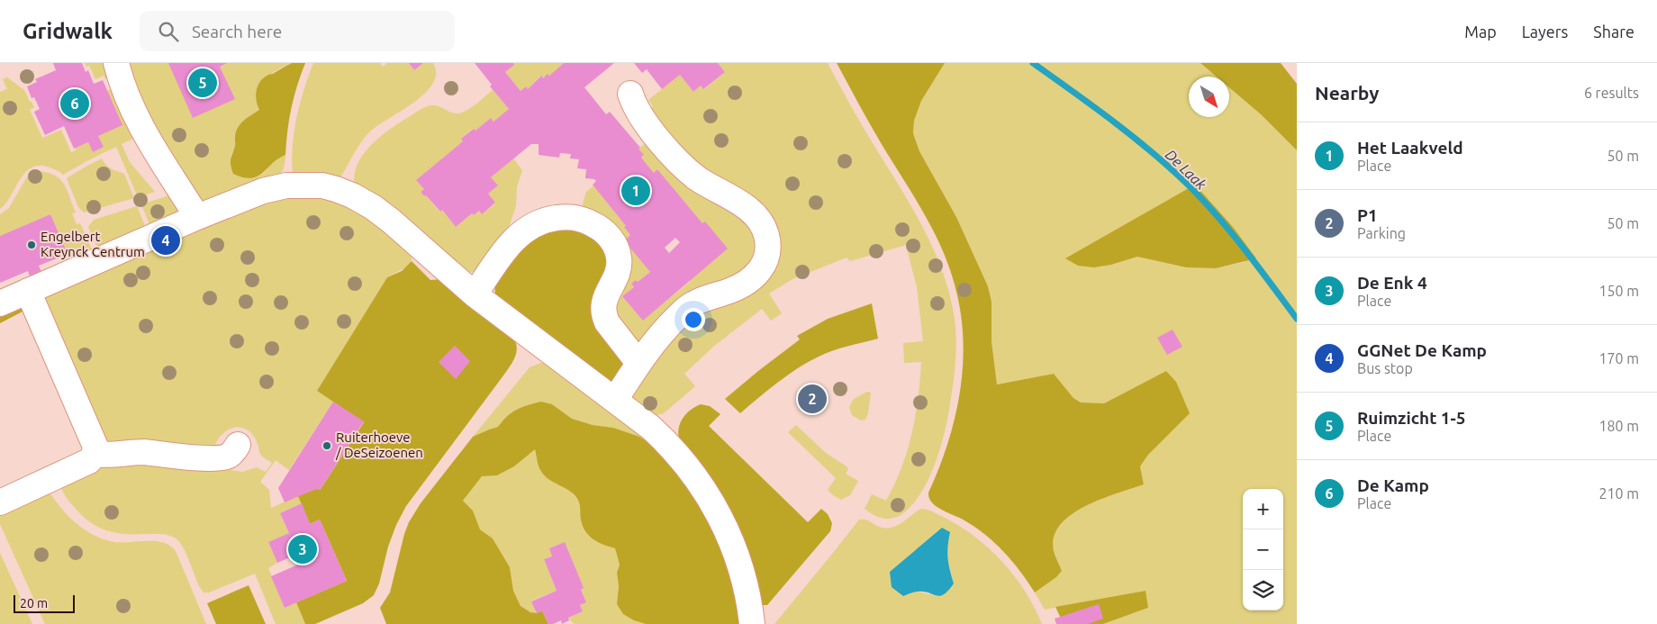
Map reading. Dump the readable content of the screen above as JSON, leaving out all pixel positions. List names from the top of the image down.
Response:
{
  "water": ["De Laak"],
  "places": ["Engelbert Kreynck Centrum", "Ruiterhoeve / DeSeizoenen"],
  "scale_bar": "20 m",
  "north": "bottom right",
  "page": {
    "header": "Gridwalk",
    "search": "Search here",
    "nav": ["Map", "Layers", "Share"],
    "heading": ["Nearby", "6 results"],
    "pins": [
      "5",
      "6",
      "1",
      "4",
      "2",
      "3"
    ],
    "list": [
      {
        "mark": "1",
        "name": "Het Laakveld",
        "note": "Place",
        "value": "50 m"
      },
      {
        "mark": "2",
        "name": "P1",
        "note": "Parking",
        "value": "50 m"
      },
      {
        "mark": "3",
        "name": "De Enk 4",
        "note": "Place",
        "value": "150 m"
      },
      {
        "mark": "4",
        "name": "GGNet De Kamp",
        "note": "Bus stop",
        "value": "170 m"
      },
      {
        "mark": "5",
        "name": "Ruimzicht 1-5",
        "note": "Place",
        "value": "180 m"
      },
      {
        "mark": "6",
        "name": "De Kamp",
        "note": "Place",
        "value": "210 m"
      }
    ],
    "map_buttons": ["+", "−"],
    "scale": "20 m"
  }
}
